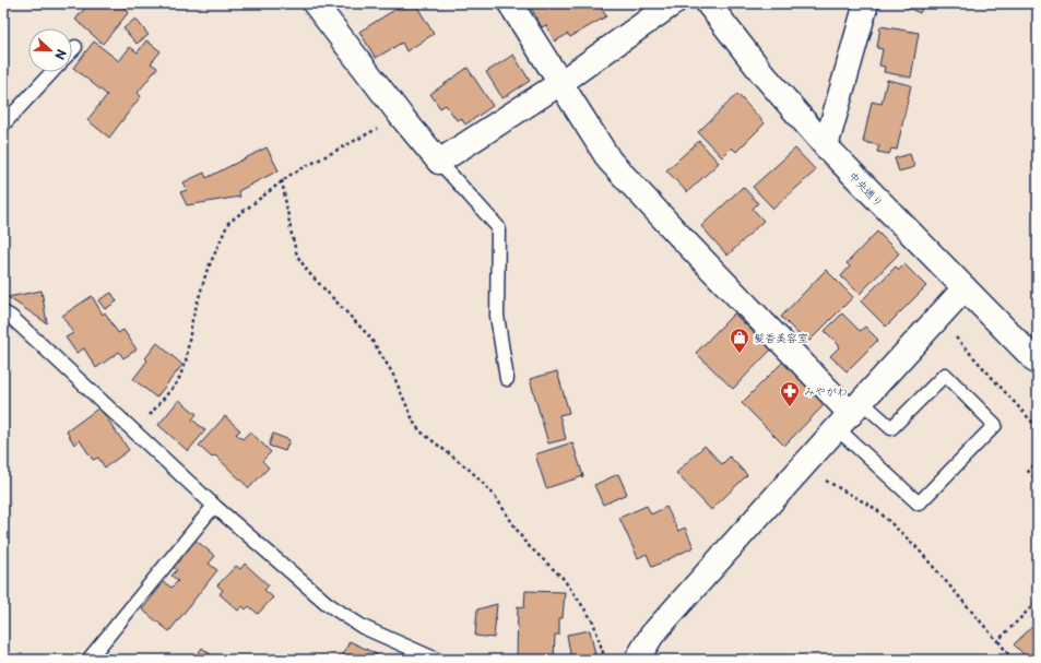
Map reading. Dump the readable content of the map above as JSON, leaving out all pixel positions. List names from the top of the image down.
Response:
{
  "streets": {
    "street": ["中央通り"]
  },
  "places": {
    "shop": ["髪香美容室"],
    "pharmacy": ["みやがわ"]
  },
  "north": "right"
}
